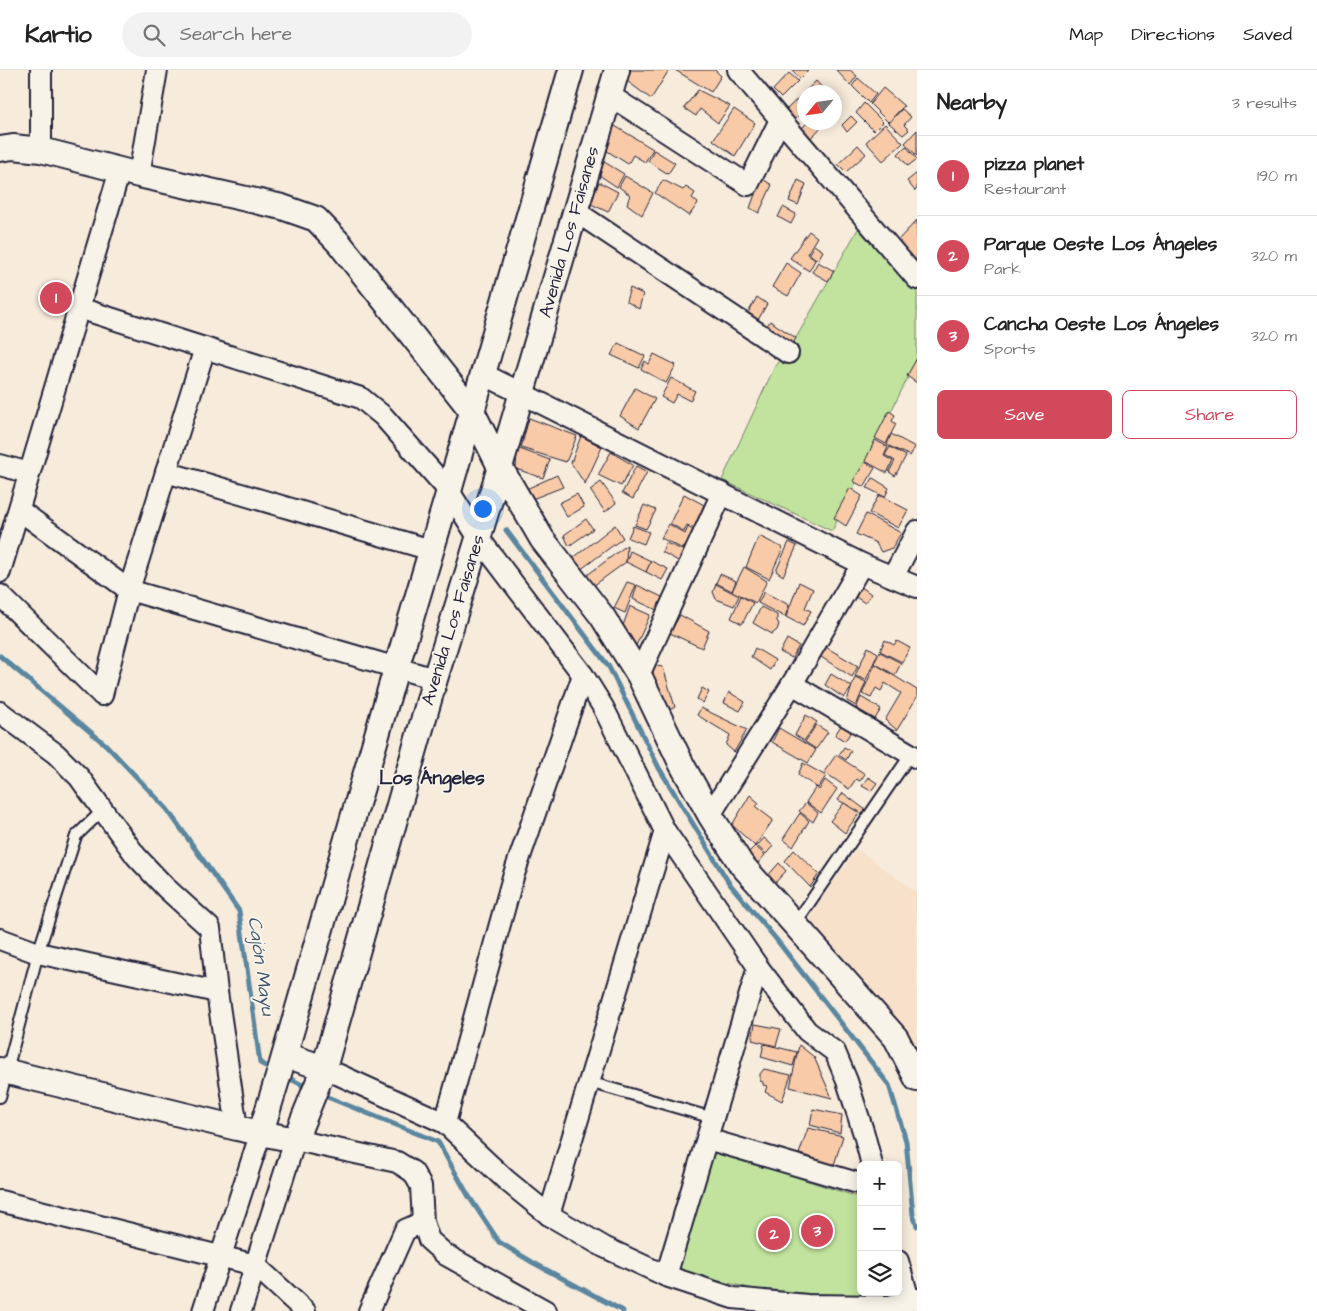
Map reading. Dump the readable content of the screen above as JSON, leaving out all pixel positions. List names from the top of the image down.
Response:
{
  "streets": {
    "street": ["Avenida Los Faisanes"]
  },
  "districts": ["Los Ángeles"],
  "water": ["Cajón Mayu"],
  "north": "bottom left",
  "page": {
    "header": "Kartio",
    "search": "Search here",
    "nav": ["Map", "Directions", "Saved"],
    "heading": ["Nearby", "3 results"],
    "list": [
      {
        "mark": "1",
        "name": "pizza planet",
        "note": "Restaurant",
        "value": "190 m"
      },
      {
        "mark": "2",
        "name": "Parque Oeste Los Ángeles",
        "note": "Park",
        "value": "320 m"
      },
      {
        "mark": "3",
        "name": "Cancha Oeste Los Ángeles",
        "note": "Sports",
        "value": "320 m"
      }
    ],
    "pins": ["1", "3", "2"],
    "buttons": ["Save", "Share"],
    "map_buttons": ["+", "−"]
  }
}
